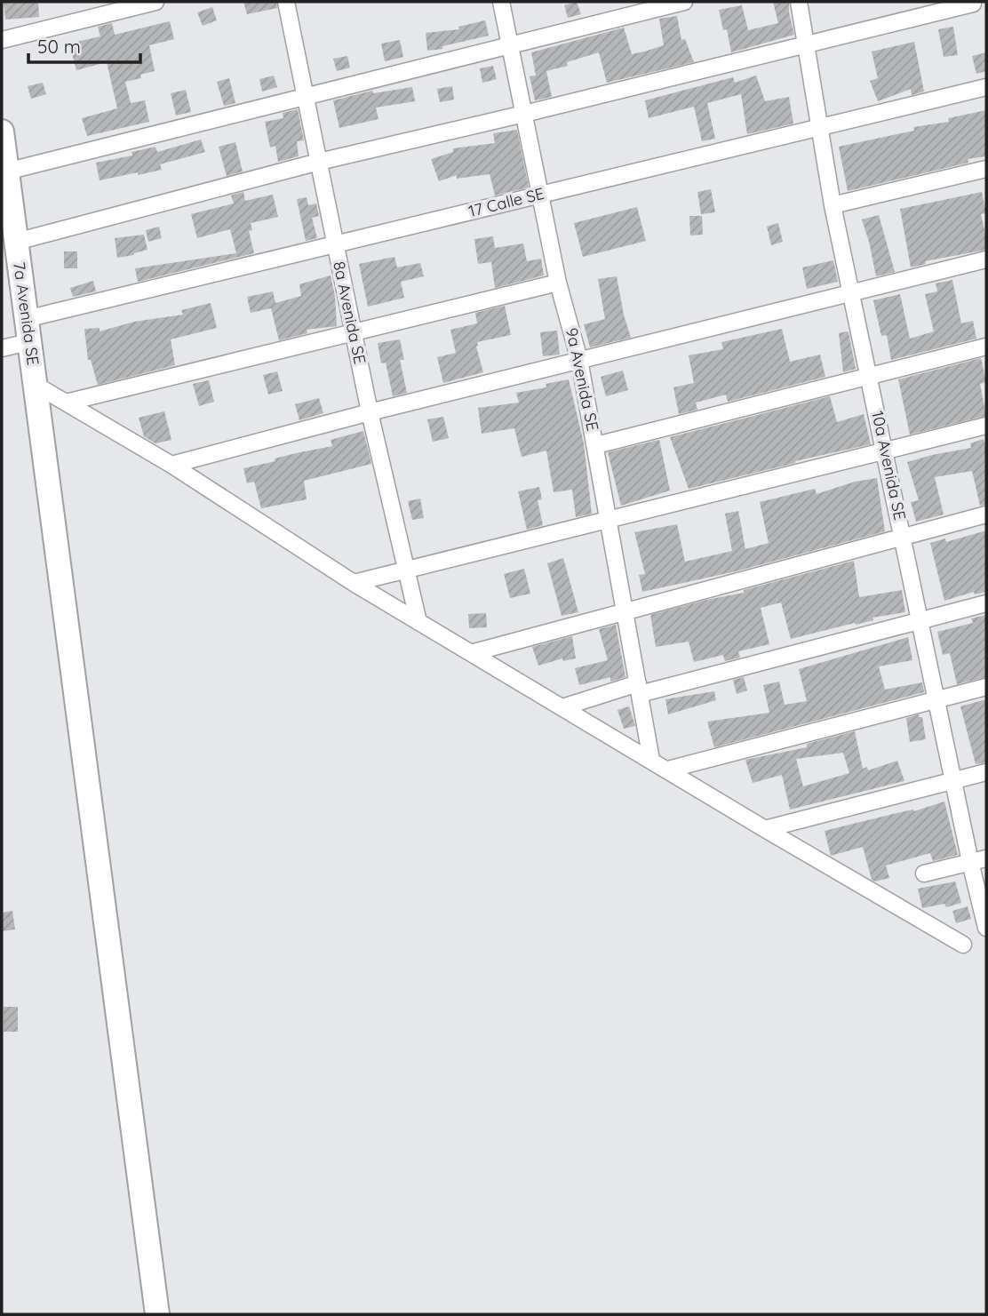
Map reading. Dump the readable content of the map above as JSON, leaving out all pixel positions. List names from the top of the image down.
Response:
{
  "streets": {
    "street": [
      "17 Calle SE",
      "8a Avenida SE",
      "7a Avenida SE",
      "9a Avenida SE",
      "10a Avenida SE"
    ]
  },
  "crossings": [
    ["17 Calle SE", "8a Avenida SE"],
    ["17 Calle SE", "7a Avenida SE"],
    ["17 Calle SE", "9a Avenida SE"],
    ["17 Calle SE", "10a Avenida SE"]
  ],
  "scale_bar": "50 m"
}
